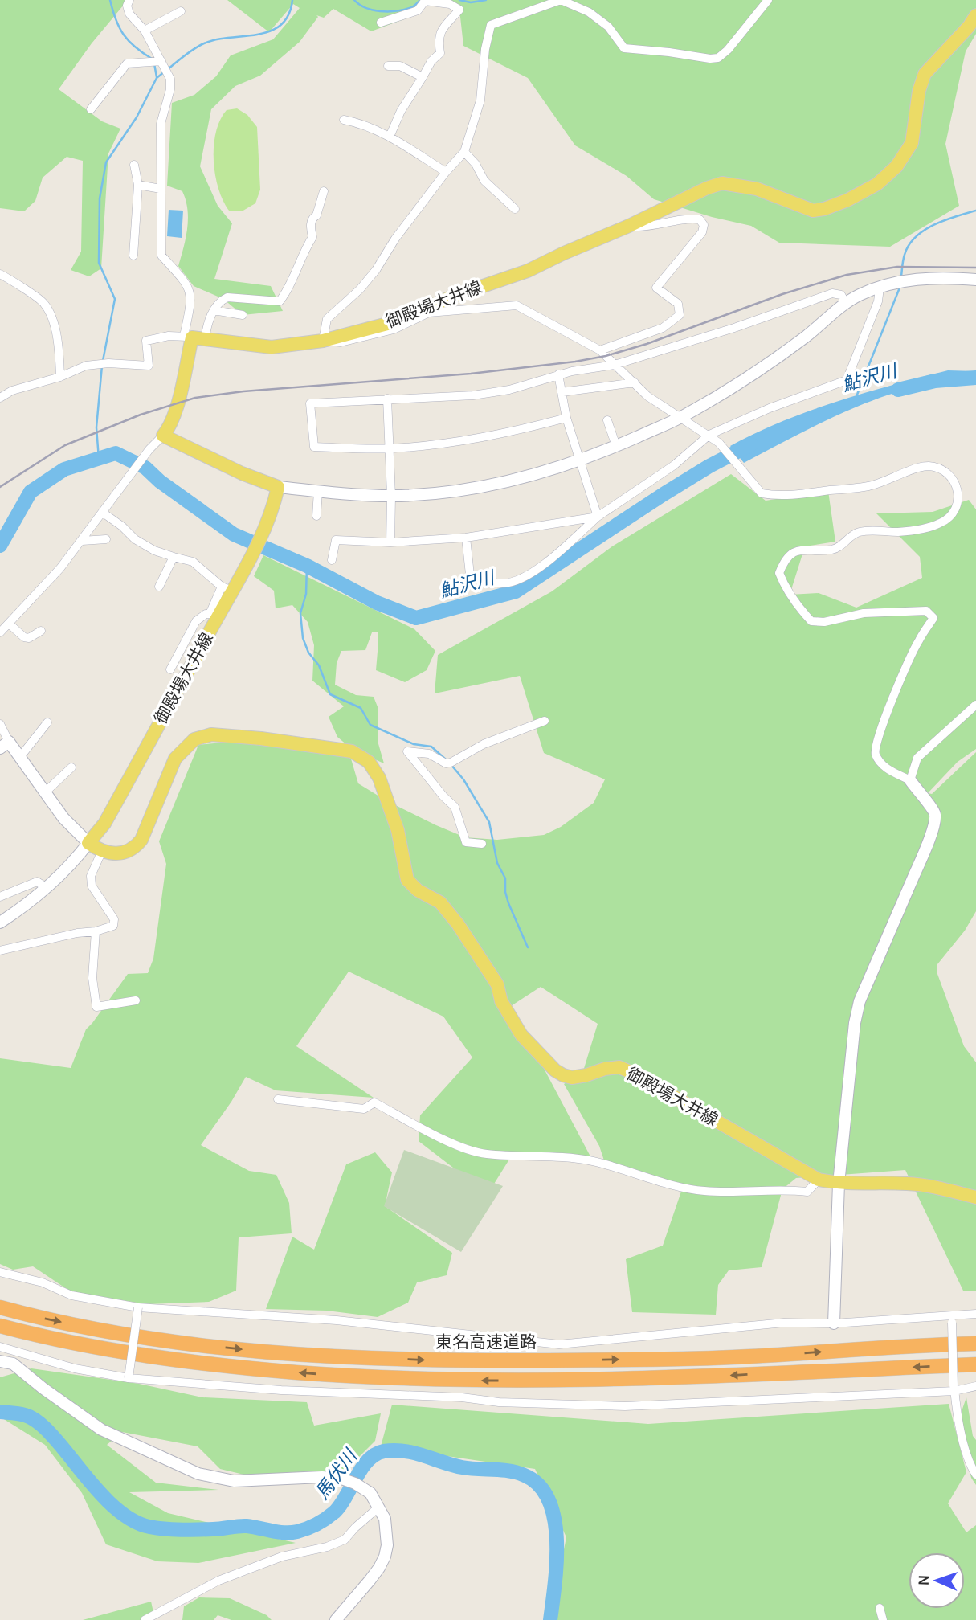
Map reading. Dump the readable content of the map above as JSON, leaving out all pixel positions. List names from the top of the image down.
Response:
{
  "streets": {
    "highway": ["東名高速道路"],
    "main road": ["御殿場大井線"]
  },
  "water": ["鮎沢川", "馬伏川"],
  "north": "left"
}
